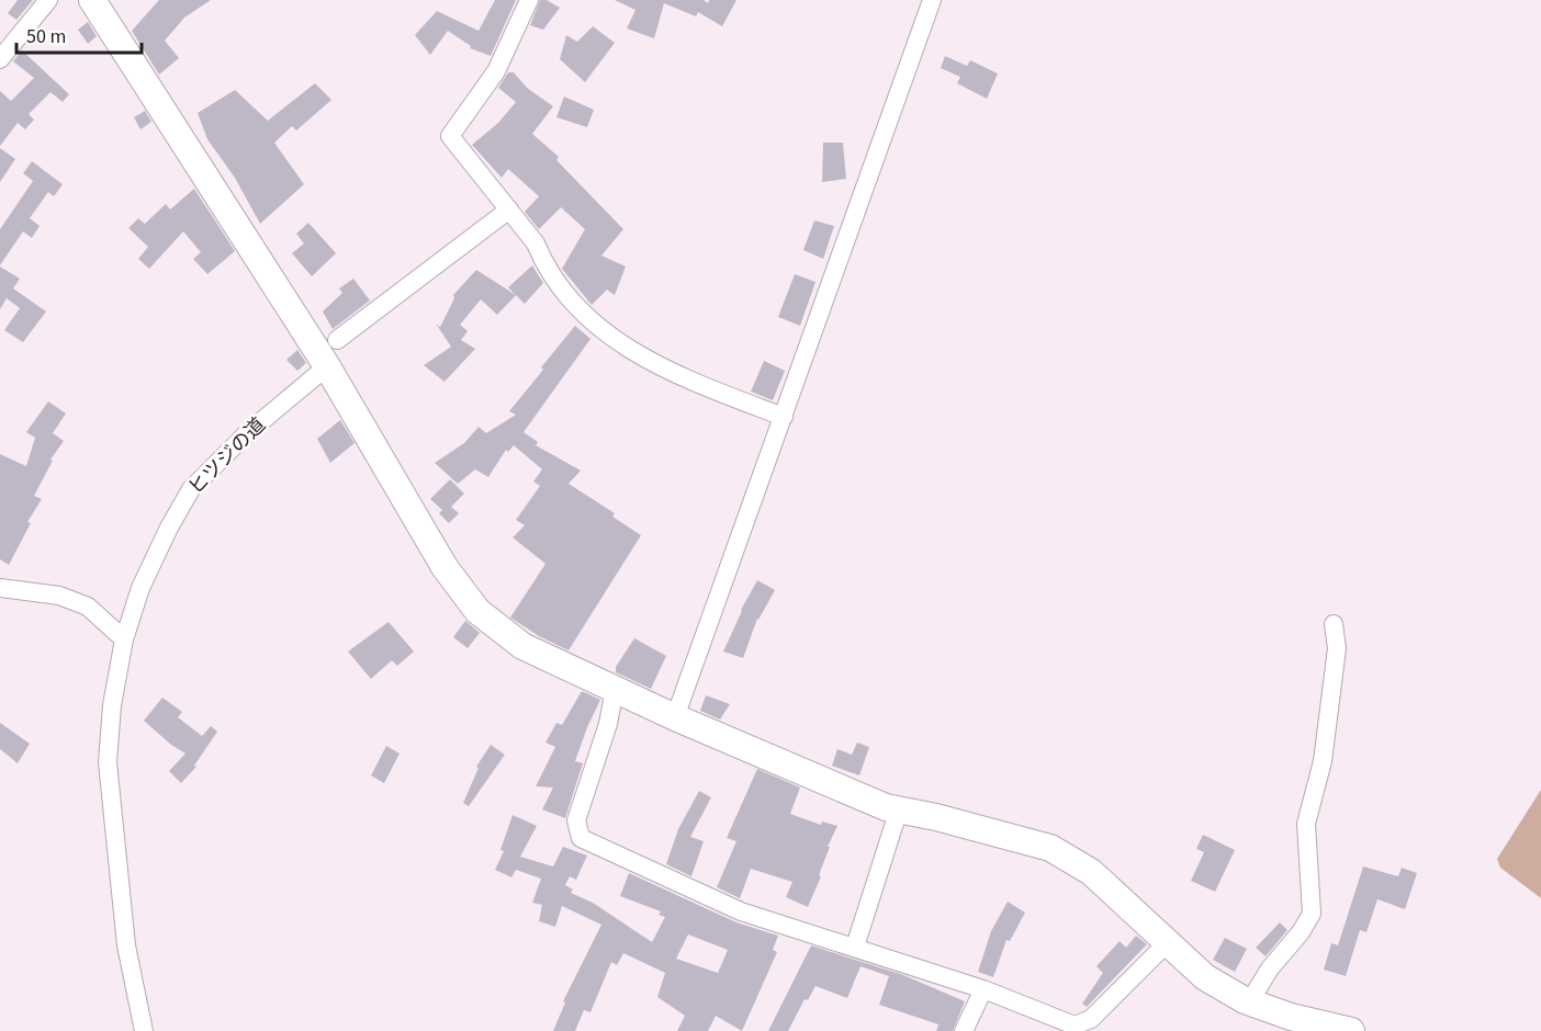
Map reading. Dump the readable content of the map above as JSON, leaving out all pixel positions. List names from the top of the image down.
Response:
{
  "streets": {
    "street": ["ヒツジの道"]
  },
  "scale_bar": "50 m"
}
